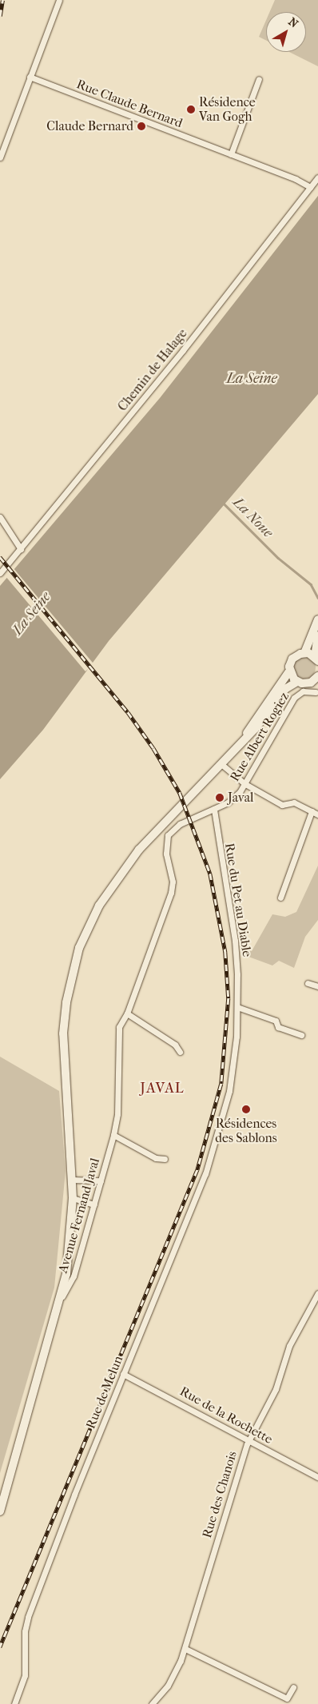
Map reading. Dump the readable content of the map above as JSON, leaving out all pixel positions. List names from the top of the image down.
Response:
{
  "streets": {
    "street": [
      "Rue Claude Bernard",
      "Chemin de Halage",
      "Rue Albert Rogiez",
      "Rue du Pet au Diable",
      "Avenue Fernand Javal",
      "Rue de Melun",
      "Rue de la Rochette",
      "Rue des Chanois"
    ]
  },
  "crossings": [
    ["Rue Claude Bernard", "Chemin de Halage"],
    ["Rue Albert Rogiez", "Rue du Pet au Diable"],
    ["Rue Albert Rogiez", "Avenue Fernand Javal"],
    ["Rue du Pet au Diable", "Rue de Melun"],
    ["Rue de Melun", "Rue de la Rochette"],
    ["Rue de la Rochette", "Rue des Chanois"]
  ],
  "districts": ["JAVAL"],
  "water": ["La Seine", "La Noue"],
  "places": [
    "Résidence Van Gogh",
    "Claude Bernard",
    "Javal",
    "Résidences des Sablons"
  ],
  "north": "top right"
}
